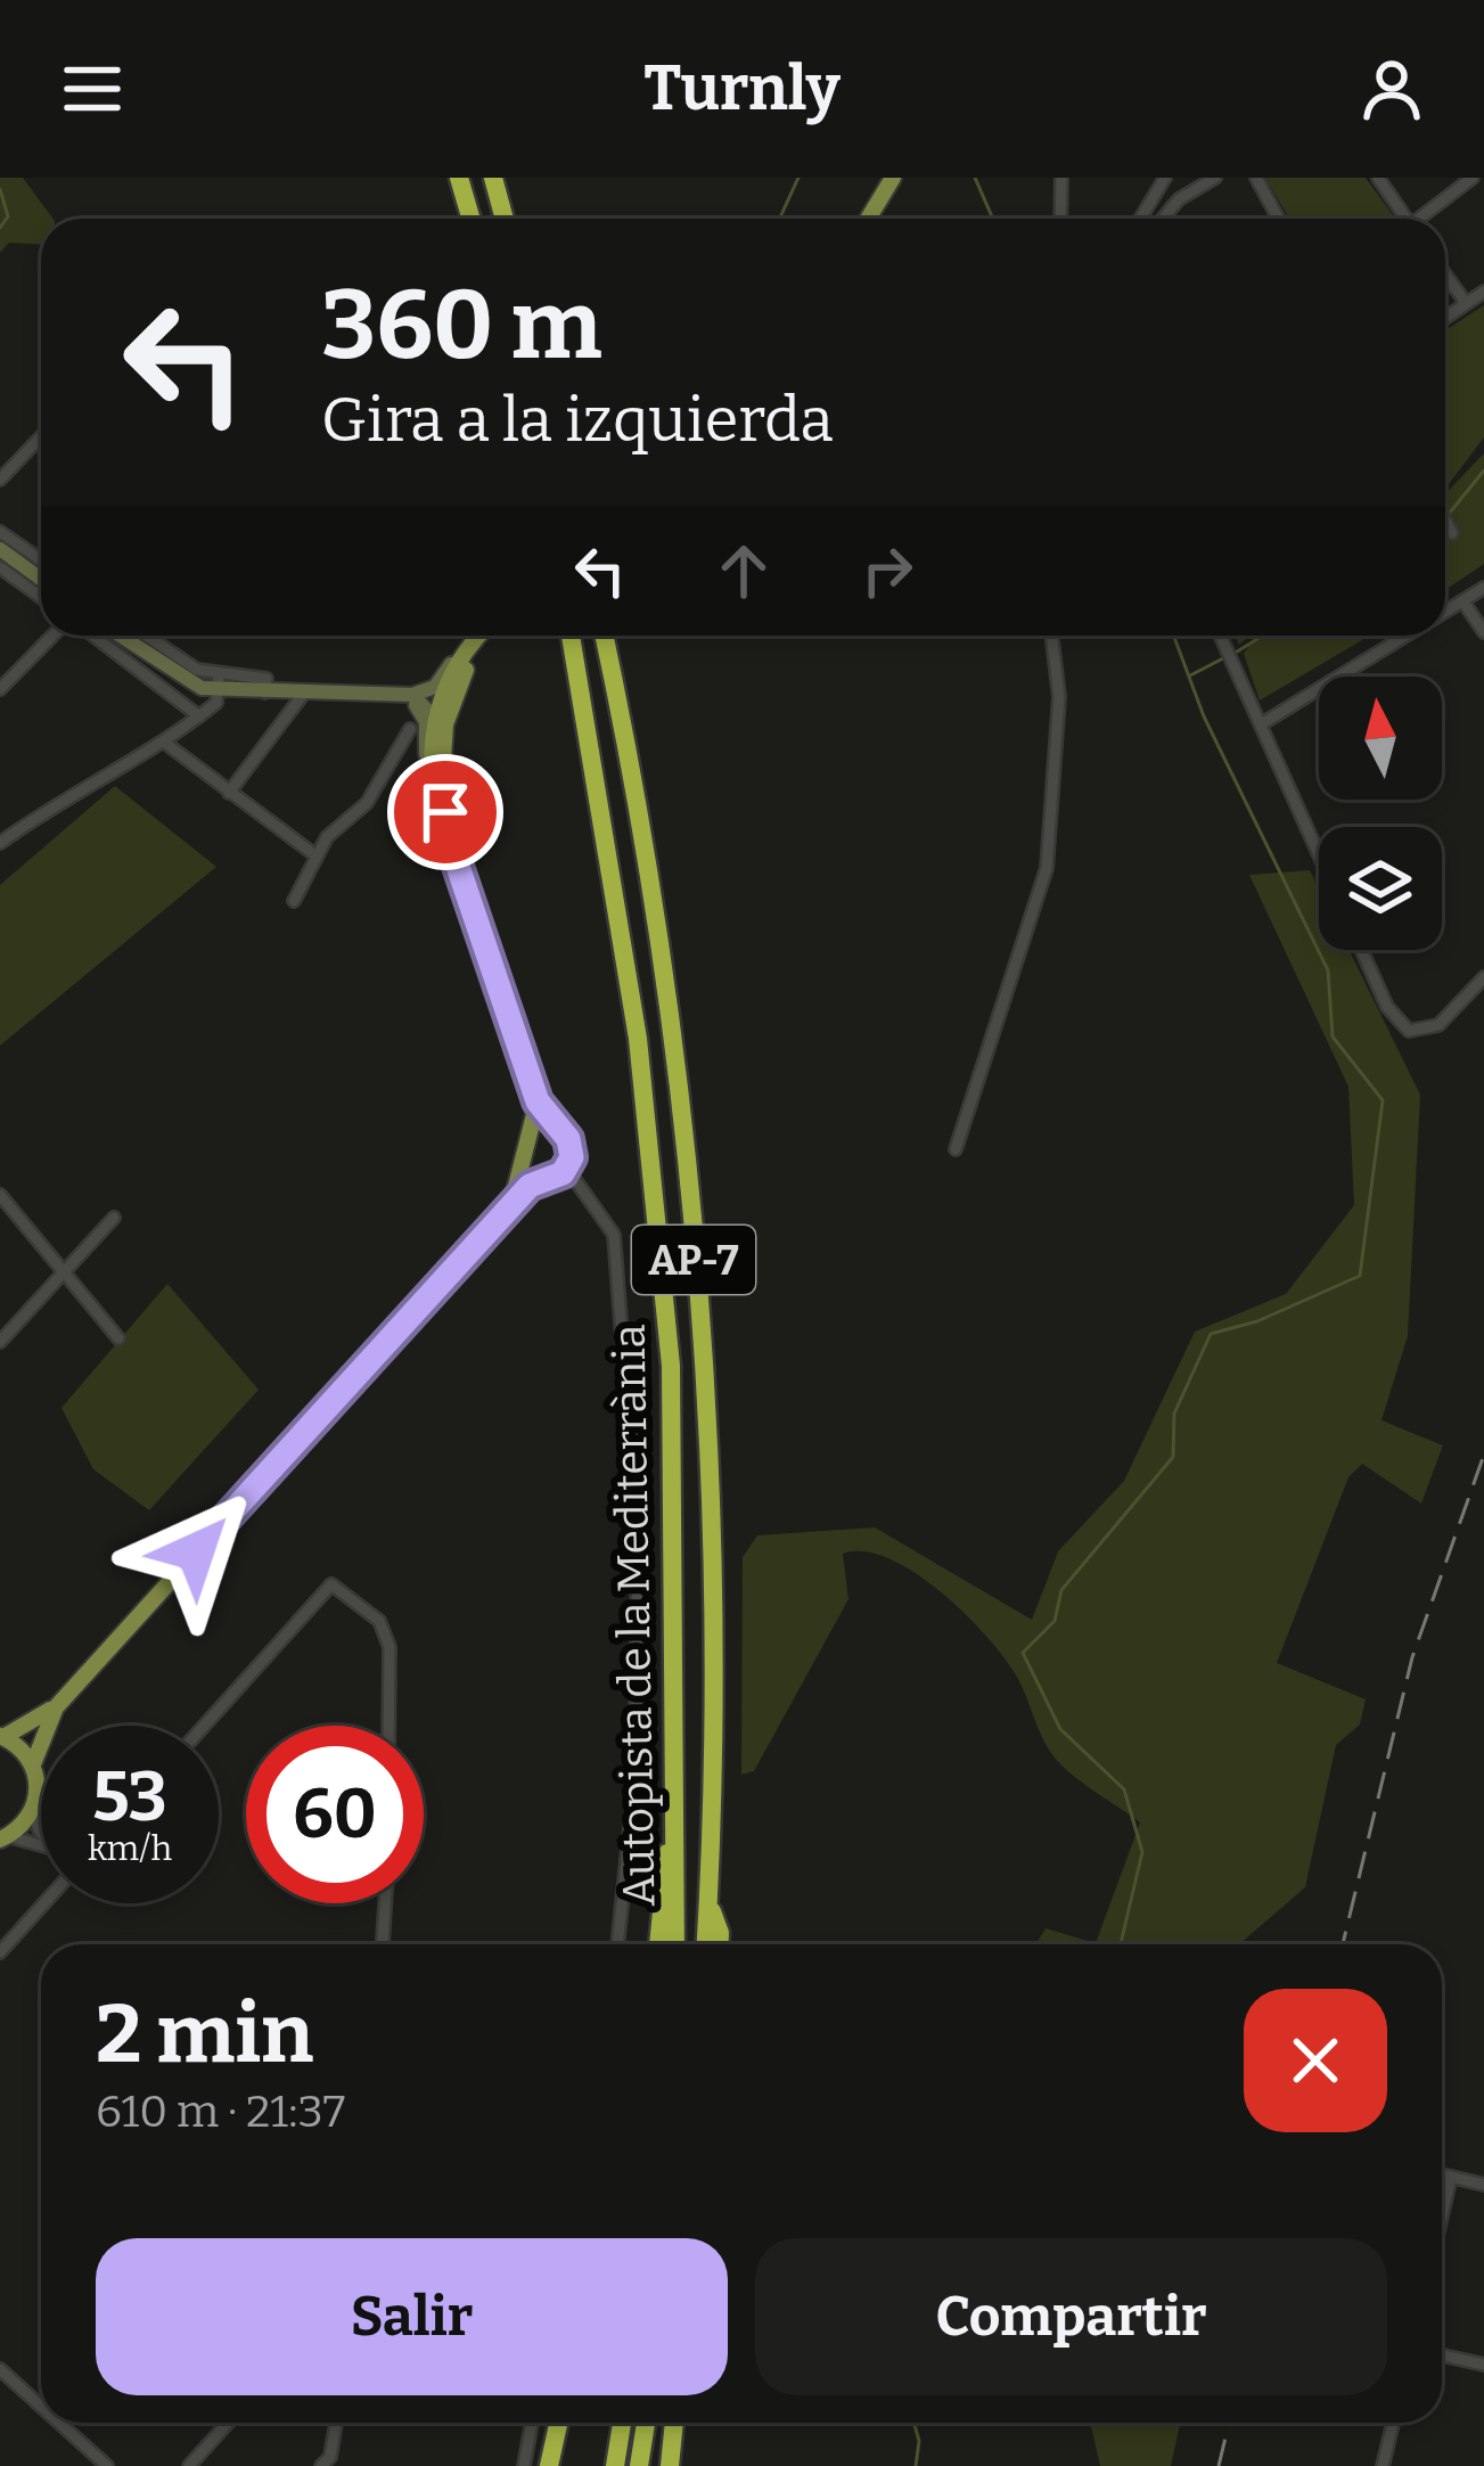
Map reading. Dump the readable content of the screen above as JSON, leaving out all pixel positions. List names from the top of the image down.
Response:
{
  "streets": {
    "highway": ["AP-7", "Autopista de la Mediterrània"]
  },
  "north": "top",
  "page": {
    "header": "Turnly",
    "turn": ["360 m", "Gira a la izquierda"],
    "speed": "53 km/h",
    "limit": "60",
    "heading": ["2 min", "610 m · 21:37"],
    "buttons": ["Salir", "Compartir"]
  }
}
